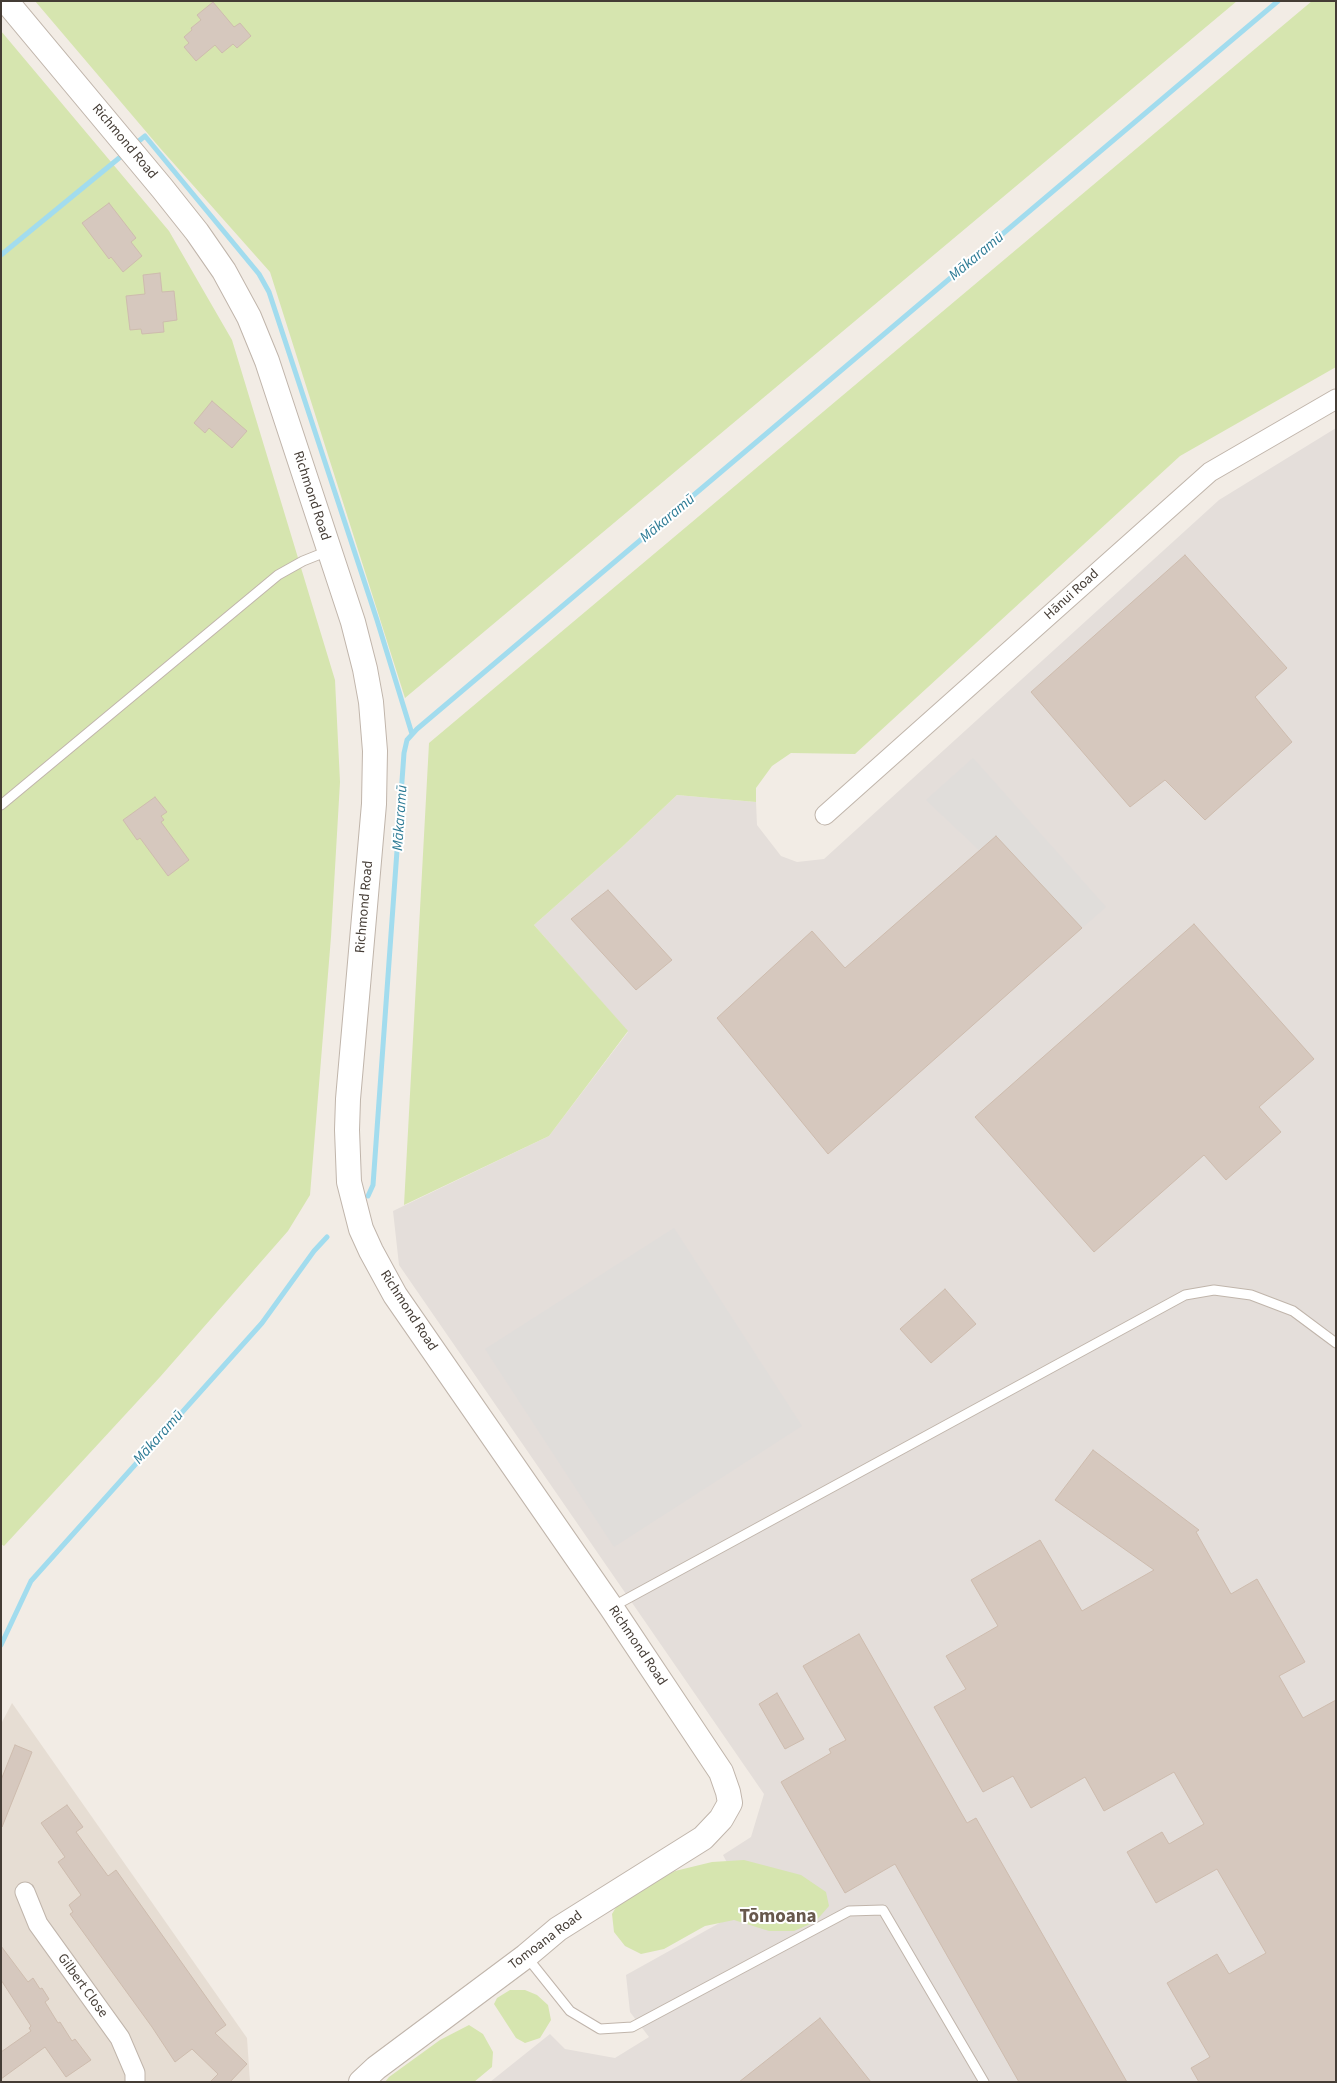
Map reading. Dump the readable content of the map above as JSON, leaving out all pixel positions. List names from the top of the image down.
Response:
{
  "streets": {
    "street": [
      "Richmond Road",
      "Hānui Road",
      "Tomoana Road",
      "Gilbert Close"
    ]
  },
  "crossings": [
    ["Richmond Road", "Tomoana Road"]
  ],
  "districts": ["Tōmoana"],
  "water": ["Mākaramū"]
}
